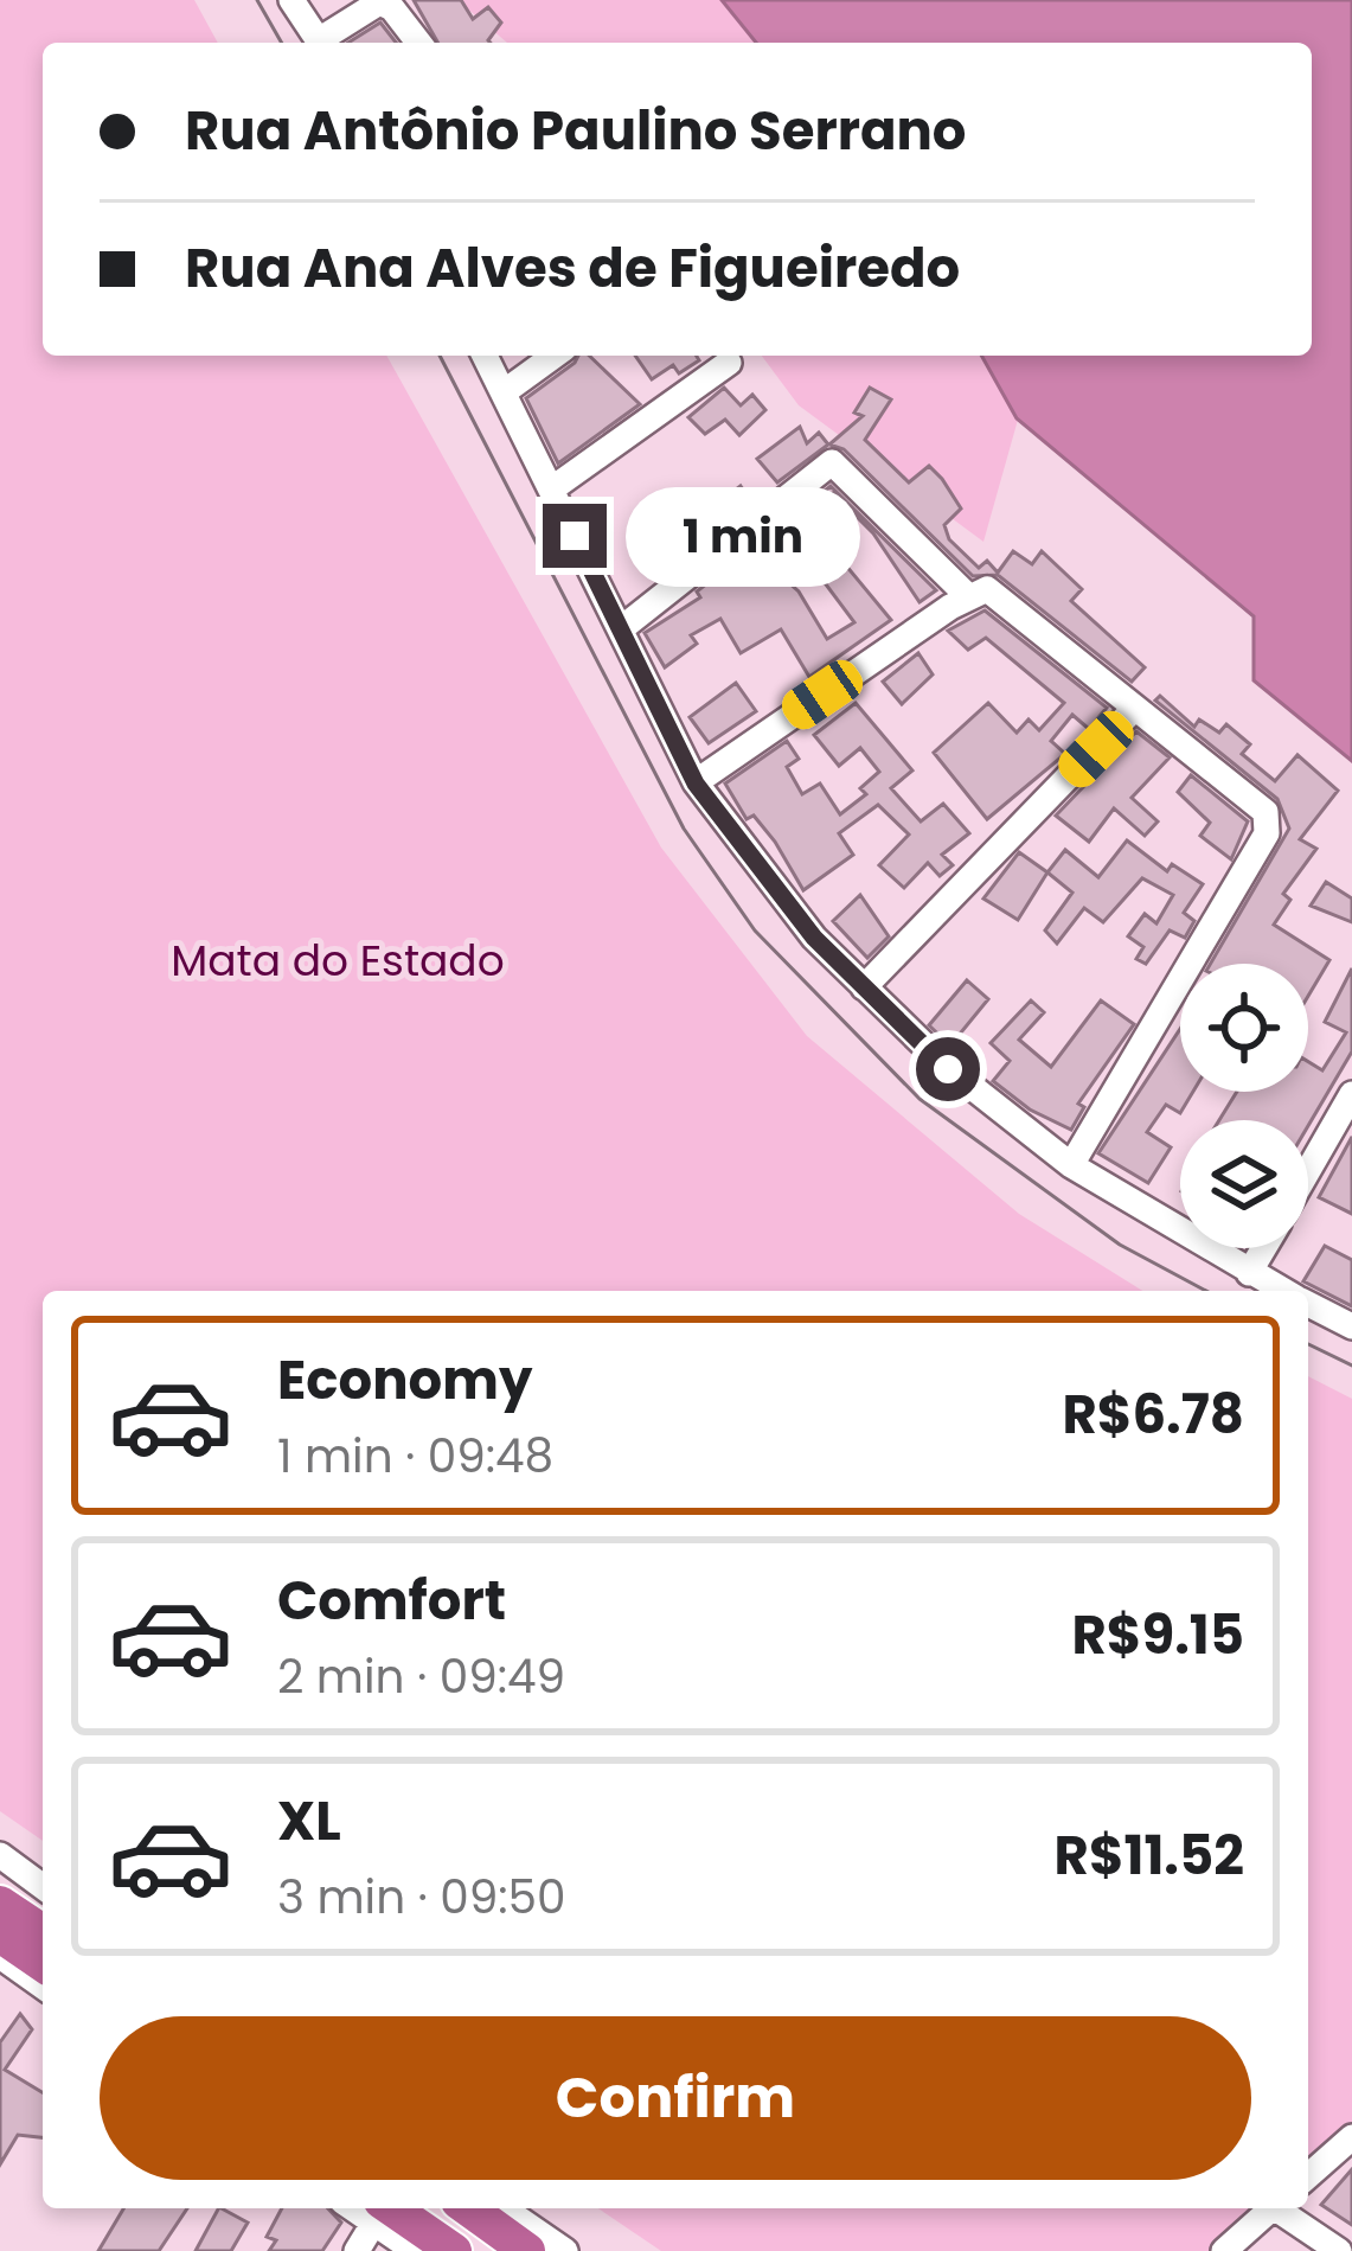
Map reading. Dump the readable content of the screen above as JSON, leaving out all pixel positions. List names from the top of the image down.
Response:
{
  "parks": ["Mata do Estado"],
  "page": {
    "banner": ["Rua Antônio Paulino Serrano", "Rua Ana Alves de Figueiredo"],
    "bubble": "1 min",
    "list": [
      {
        "name": "Economy",
        "note": "1 min · 09:48",
        "value": "R$6.78"
      },
      {
        "name": "Comfort",
        "note": "2 min · 09:49",
        "value": "R$9.15"
      },
      {
        "name": "XL",
        "note": "3 min · 09:50",
        "value": "R$11.52"
      }
    ],
    "buttons": "Confirm"
  }
}
